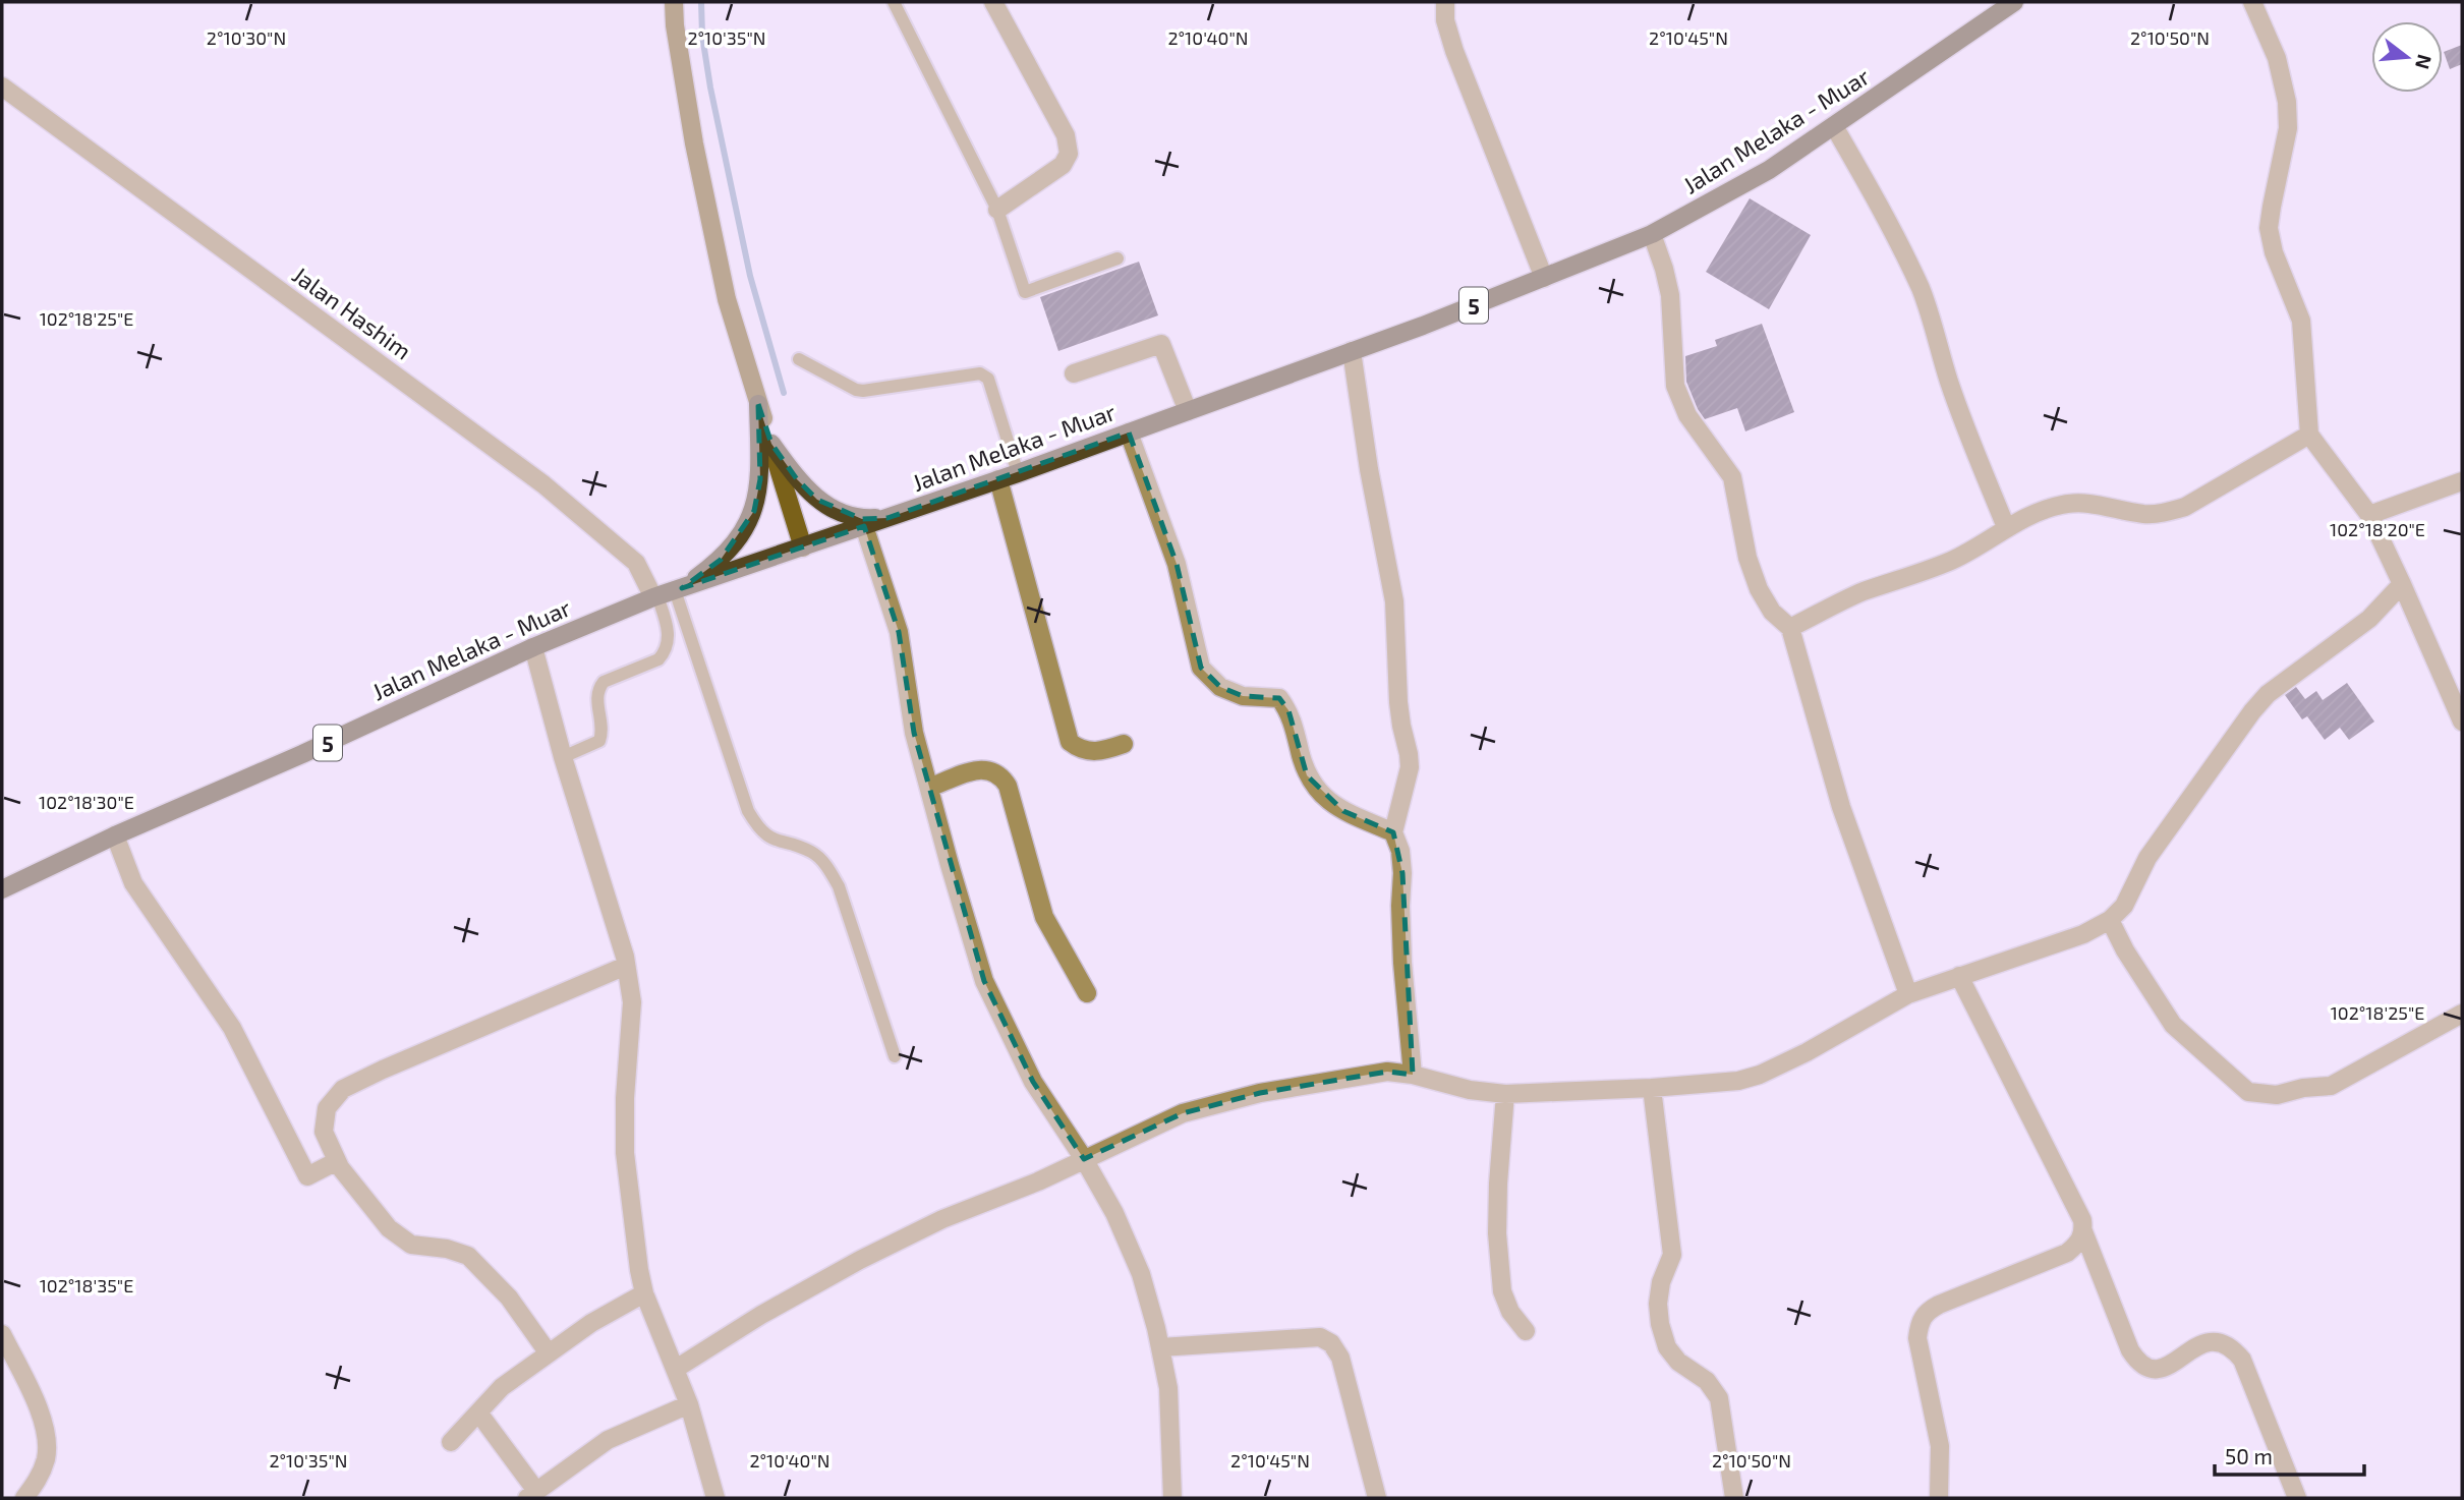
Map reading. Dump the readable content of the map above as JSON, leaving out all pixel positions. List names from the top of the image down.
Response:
{
  "streets": {
    "main road": ["Jalan Melaka - Muar", "5"],
    "street": ["Jalan Hashim"]
  },
  "crossings": [
    ["Jalan Melaka - Muar", "Jalan Hashim"]
  ],
  "scale_bar": "50 m",
  "north": "right",
  "coordinates": [
    "2°10'30\"N",
    "2°10'35\"N",
    "2°10'40\"N",
    "2°10'45\"N",
    "2°10'50\"N",
    "102°18'25\"E",
    "102°18'20\"E",
    "102°18'30\"E",
    "102°18'35\"E"
  ]
}
